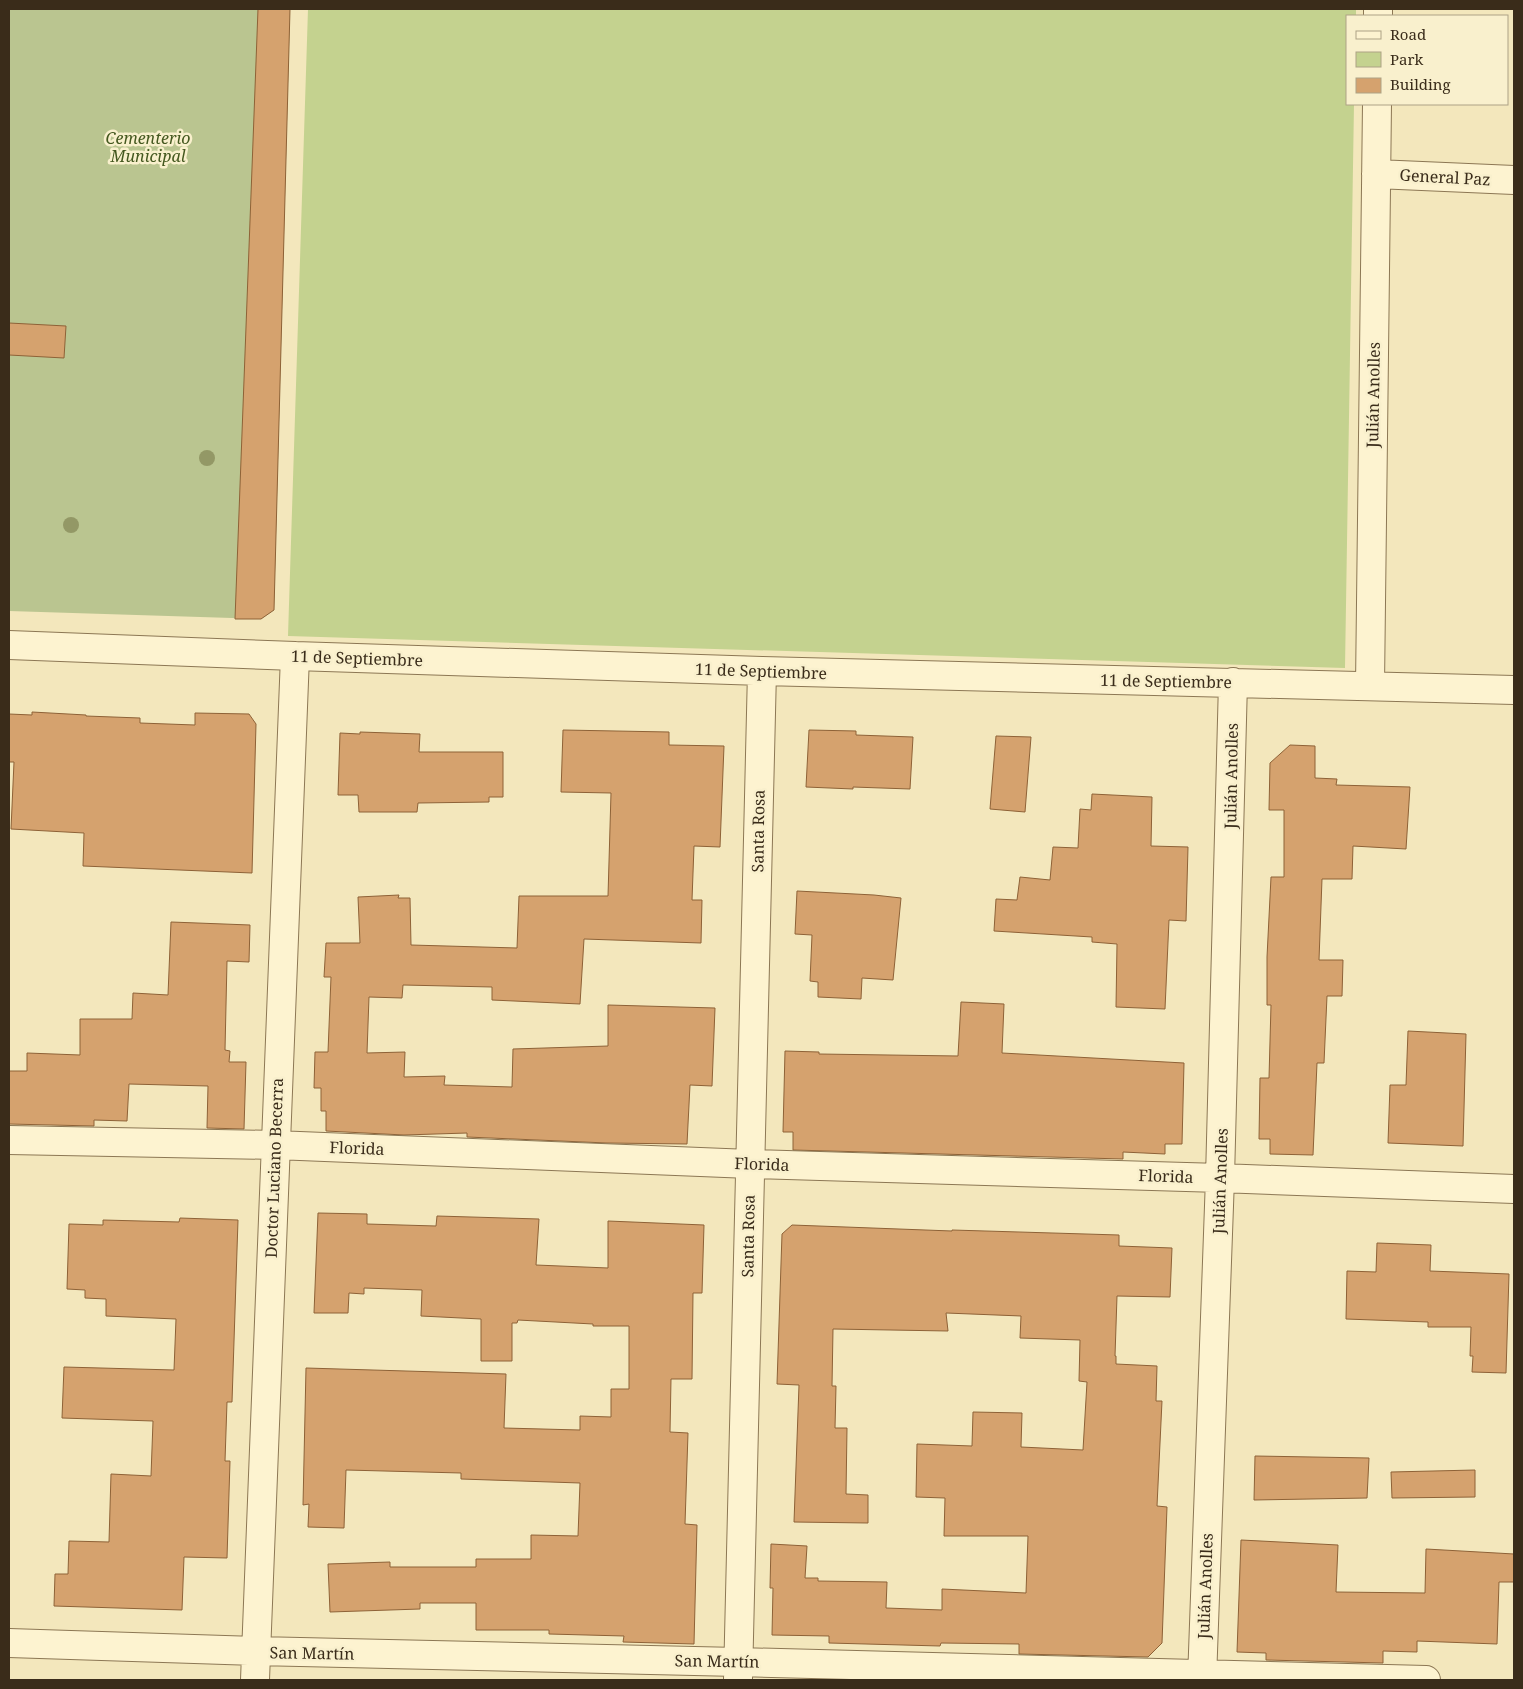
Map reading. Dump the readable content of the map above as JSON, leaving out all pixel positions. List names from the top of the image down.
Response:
{
  "streets": {
    "street": [
      "General Paz",
      "Julián Anolles",
      "11 de Septiembre",
      "Santa Rosa",
      "Florida",
      "Doctor Luciano Becerra",
      "San Martín"
    ]
  },
  "crossings": [
    ["General Paz", "Julián Anolles"],
    ["Julián Anolles", "11 de Septiembre"],
    ["Julián Anolles", "Florida"],
    ["Julián Anolles", "San Martín"],
    ["11 de Septiembre", "Santa Rosa"],
    ["11 de Septiembre", "Doctor Luciano Becerra"],
    ["Santa Rosa", "Florida"],
    ["Santa Rosa", "San Martín"],
    ["Florida", "Doctor Luciano Becerra"],
    ["Doctor Luciano Becerra", "San Martín"]
  ],
  "parks": ["Cementerio Municipal"],
  "legend": ["Road", "Park", "Building"]
}
